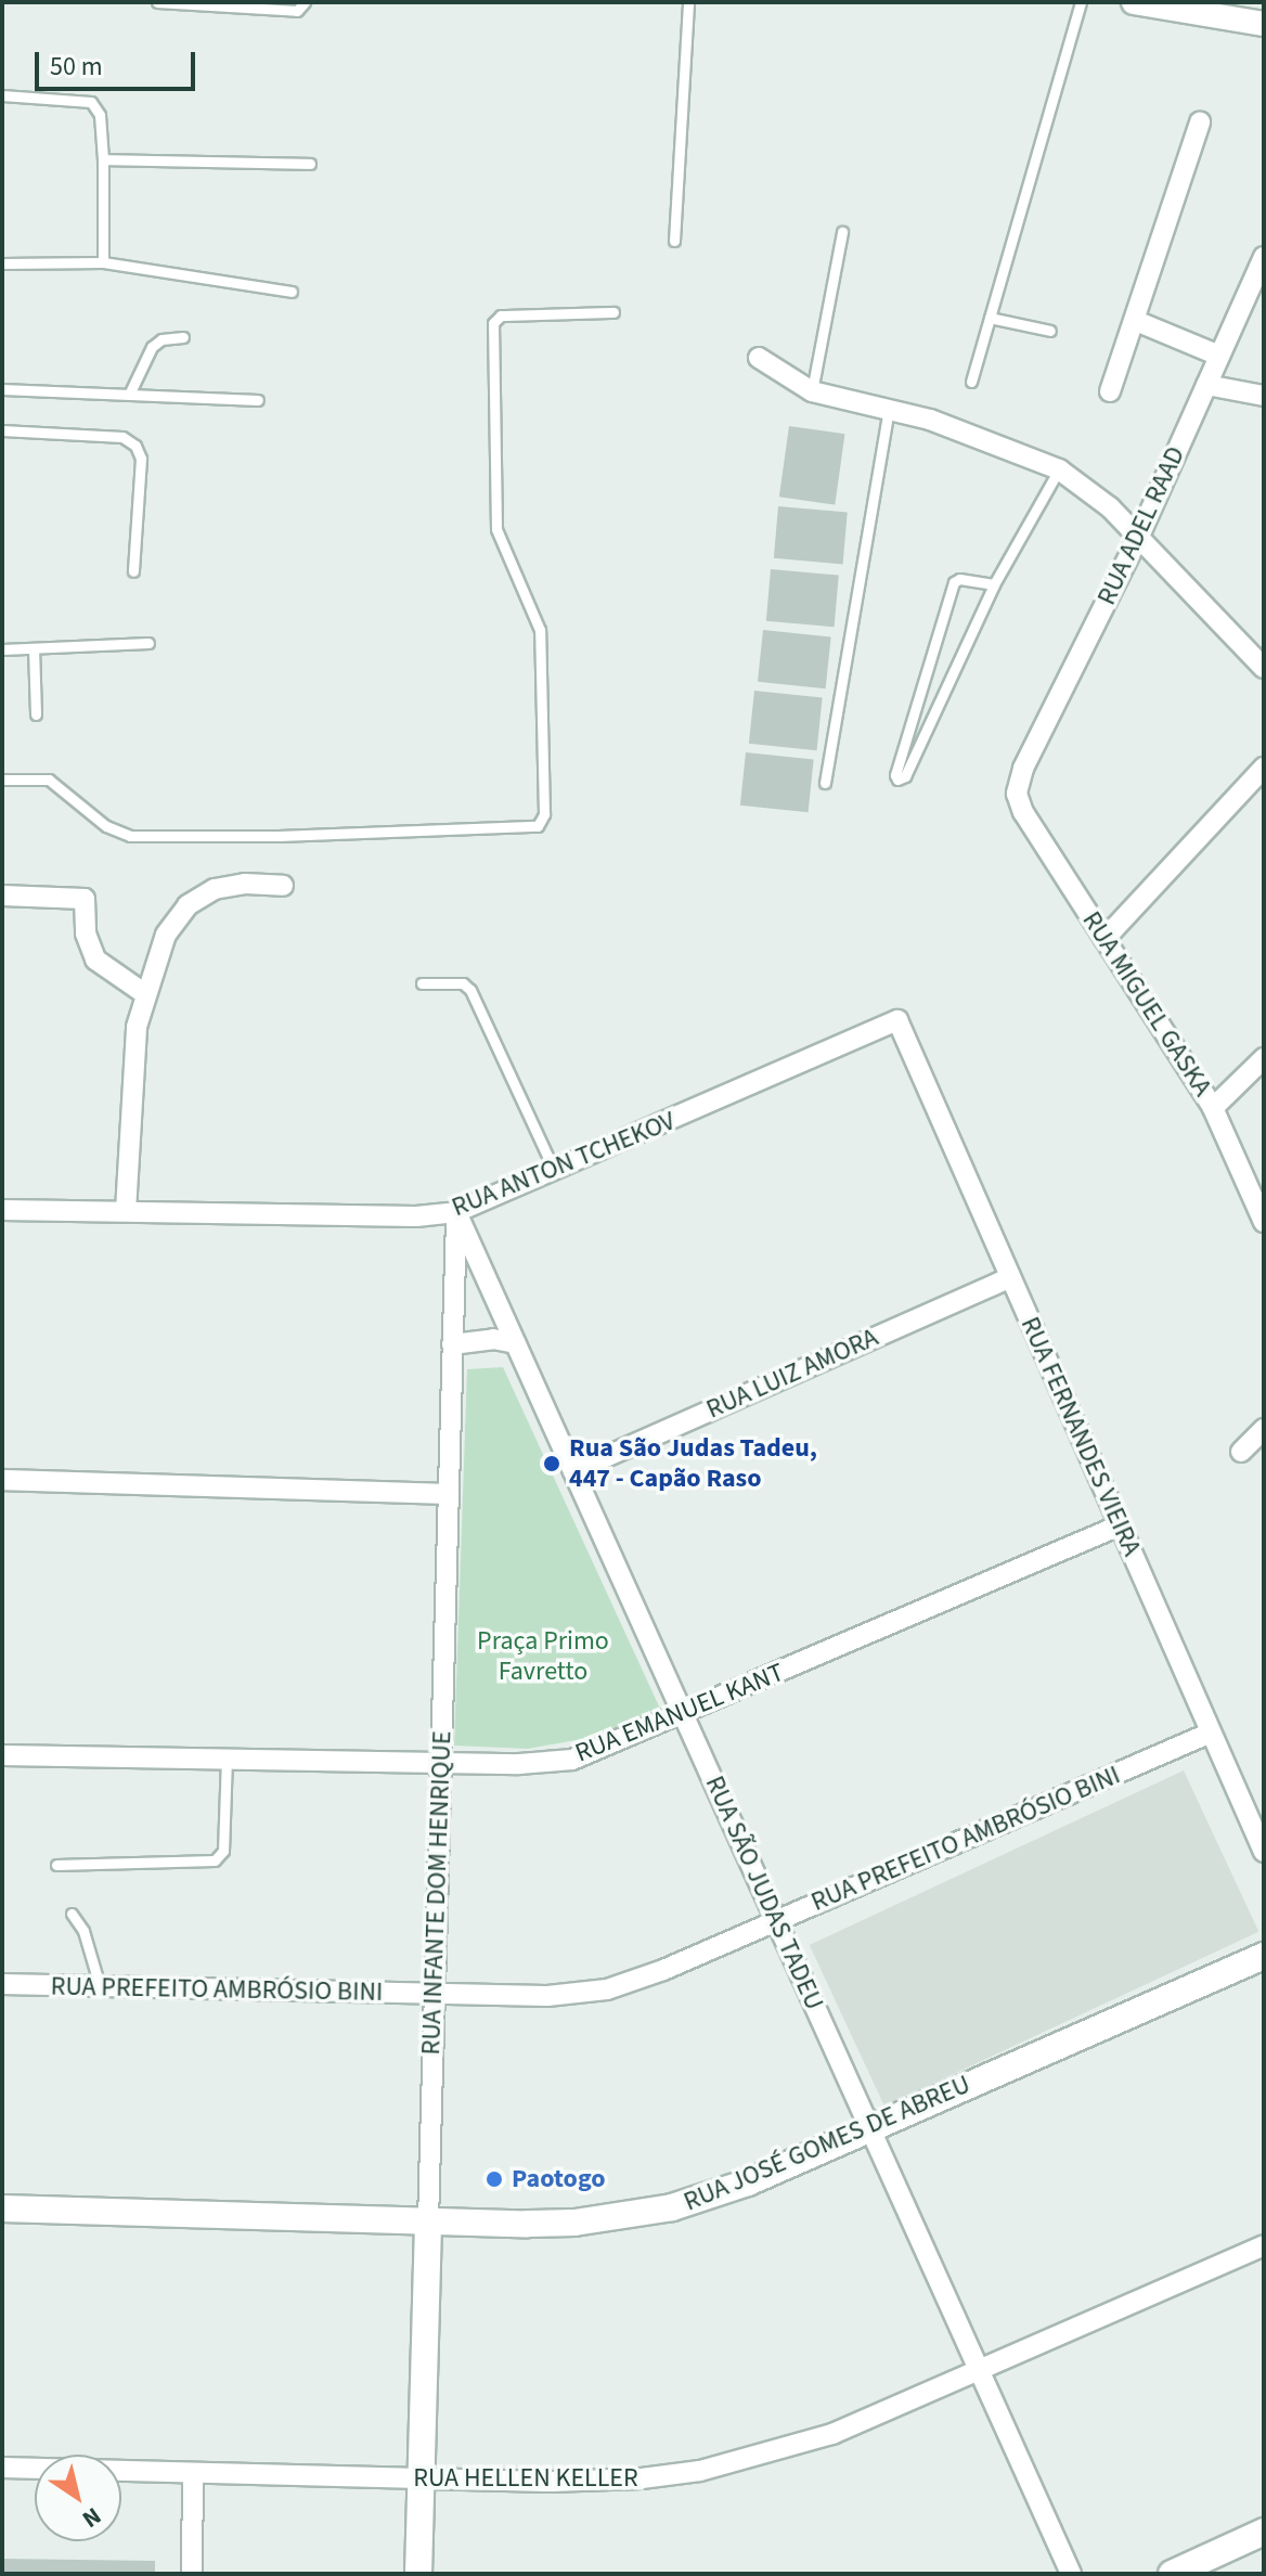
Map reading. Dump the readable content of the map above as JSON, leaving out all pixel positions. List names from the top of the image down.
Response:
{
  "streets": {
    "main road": ["RUA INFANTE DOM HENRIQUE", "RUA JOSÉ GOMES DE ABREU"],
    "street": [
      "RUA ADEL RAAD",
      "RUA MIGUEL GASKA",
      "RUA ANTON TCHEKOV",
      "RUA LUIZ AMORA",
      "RUA FERNANDES VIEIRA",
      "RUA EMANUEL KANT",
      "RUA PREFEITO AMBRÓSIO BINI",
      "RUA SÃO JUDAS TADEU",
      "RUA HELLEN KELLER"
    ]
  },
  "crossings": [
    ["RUA ADEL RAAD", "RUA MIGUEL GASKA"],
    ["RUA ANTON TCHEKOV", "RUA FERNANDES VIEIRA"],
    ["RUA ANTON TCHEKOV", "RUA INFANTE DOM HENRIQUE"],
    ["RUA ANTON TCHEKOV", "RUA SÃO JUDAS TADEU"],
    ["RUA LUIZ AMORA", "RUA FERNANDES VIEIRA"],
    ["RUA LUIZ AMORA", "RUA SÃO JUDAS TADEU"],
    ["RUA FERNANDES VIEIRA", "RUA EMANUEL KANT"],
    ["RUA FERNANDES VIEIRA", "RUA PREFEITO AMBRÓSIO BINI"],
    ["RUA EMANUEL KANT", "RUA INFANTE DOM HENRIQUE"],
    ["RUA EMANUEL KANT", "RUA SÃO JUDAS TADEU"],
    ["RUA PREFEITO AMBRÓSIO BINI", "RUA INFANTE DOM HENRIQUE"],
    ["RUA PREFEITO AMBRÓSIO BINI", "RUA SÃO JUDAS TADEU"],
    ["RUA INFANTE DOM HENRIQUE", "RUA SÃO JUDAS TADEU"],
    ["RUA INFANTE DOM HENRIQUE", "RUA JOSÉ GOMES DE ABREU"],
    ["RUA INFANTE DOM HENRIQUE", "RUA HELLEN KELLER"],
    ["RUA SÃO JUDAS TADEU", "RUA JOSÉ GOMES DE ABREU"],
    ["RUA SÃO JUDAS TADEU", "RUA HELLEN KELLER"]
  ],
  "parks": ["Praça Primo Favretto"],
  "places": ["Rua São Judas Tadeu, 447 - Capão Raso", "Paotogo"],
  "scale_bar": "50 m",
  "north": "bottom right"
}
